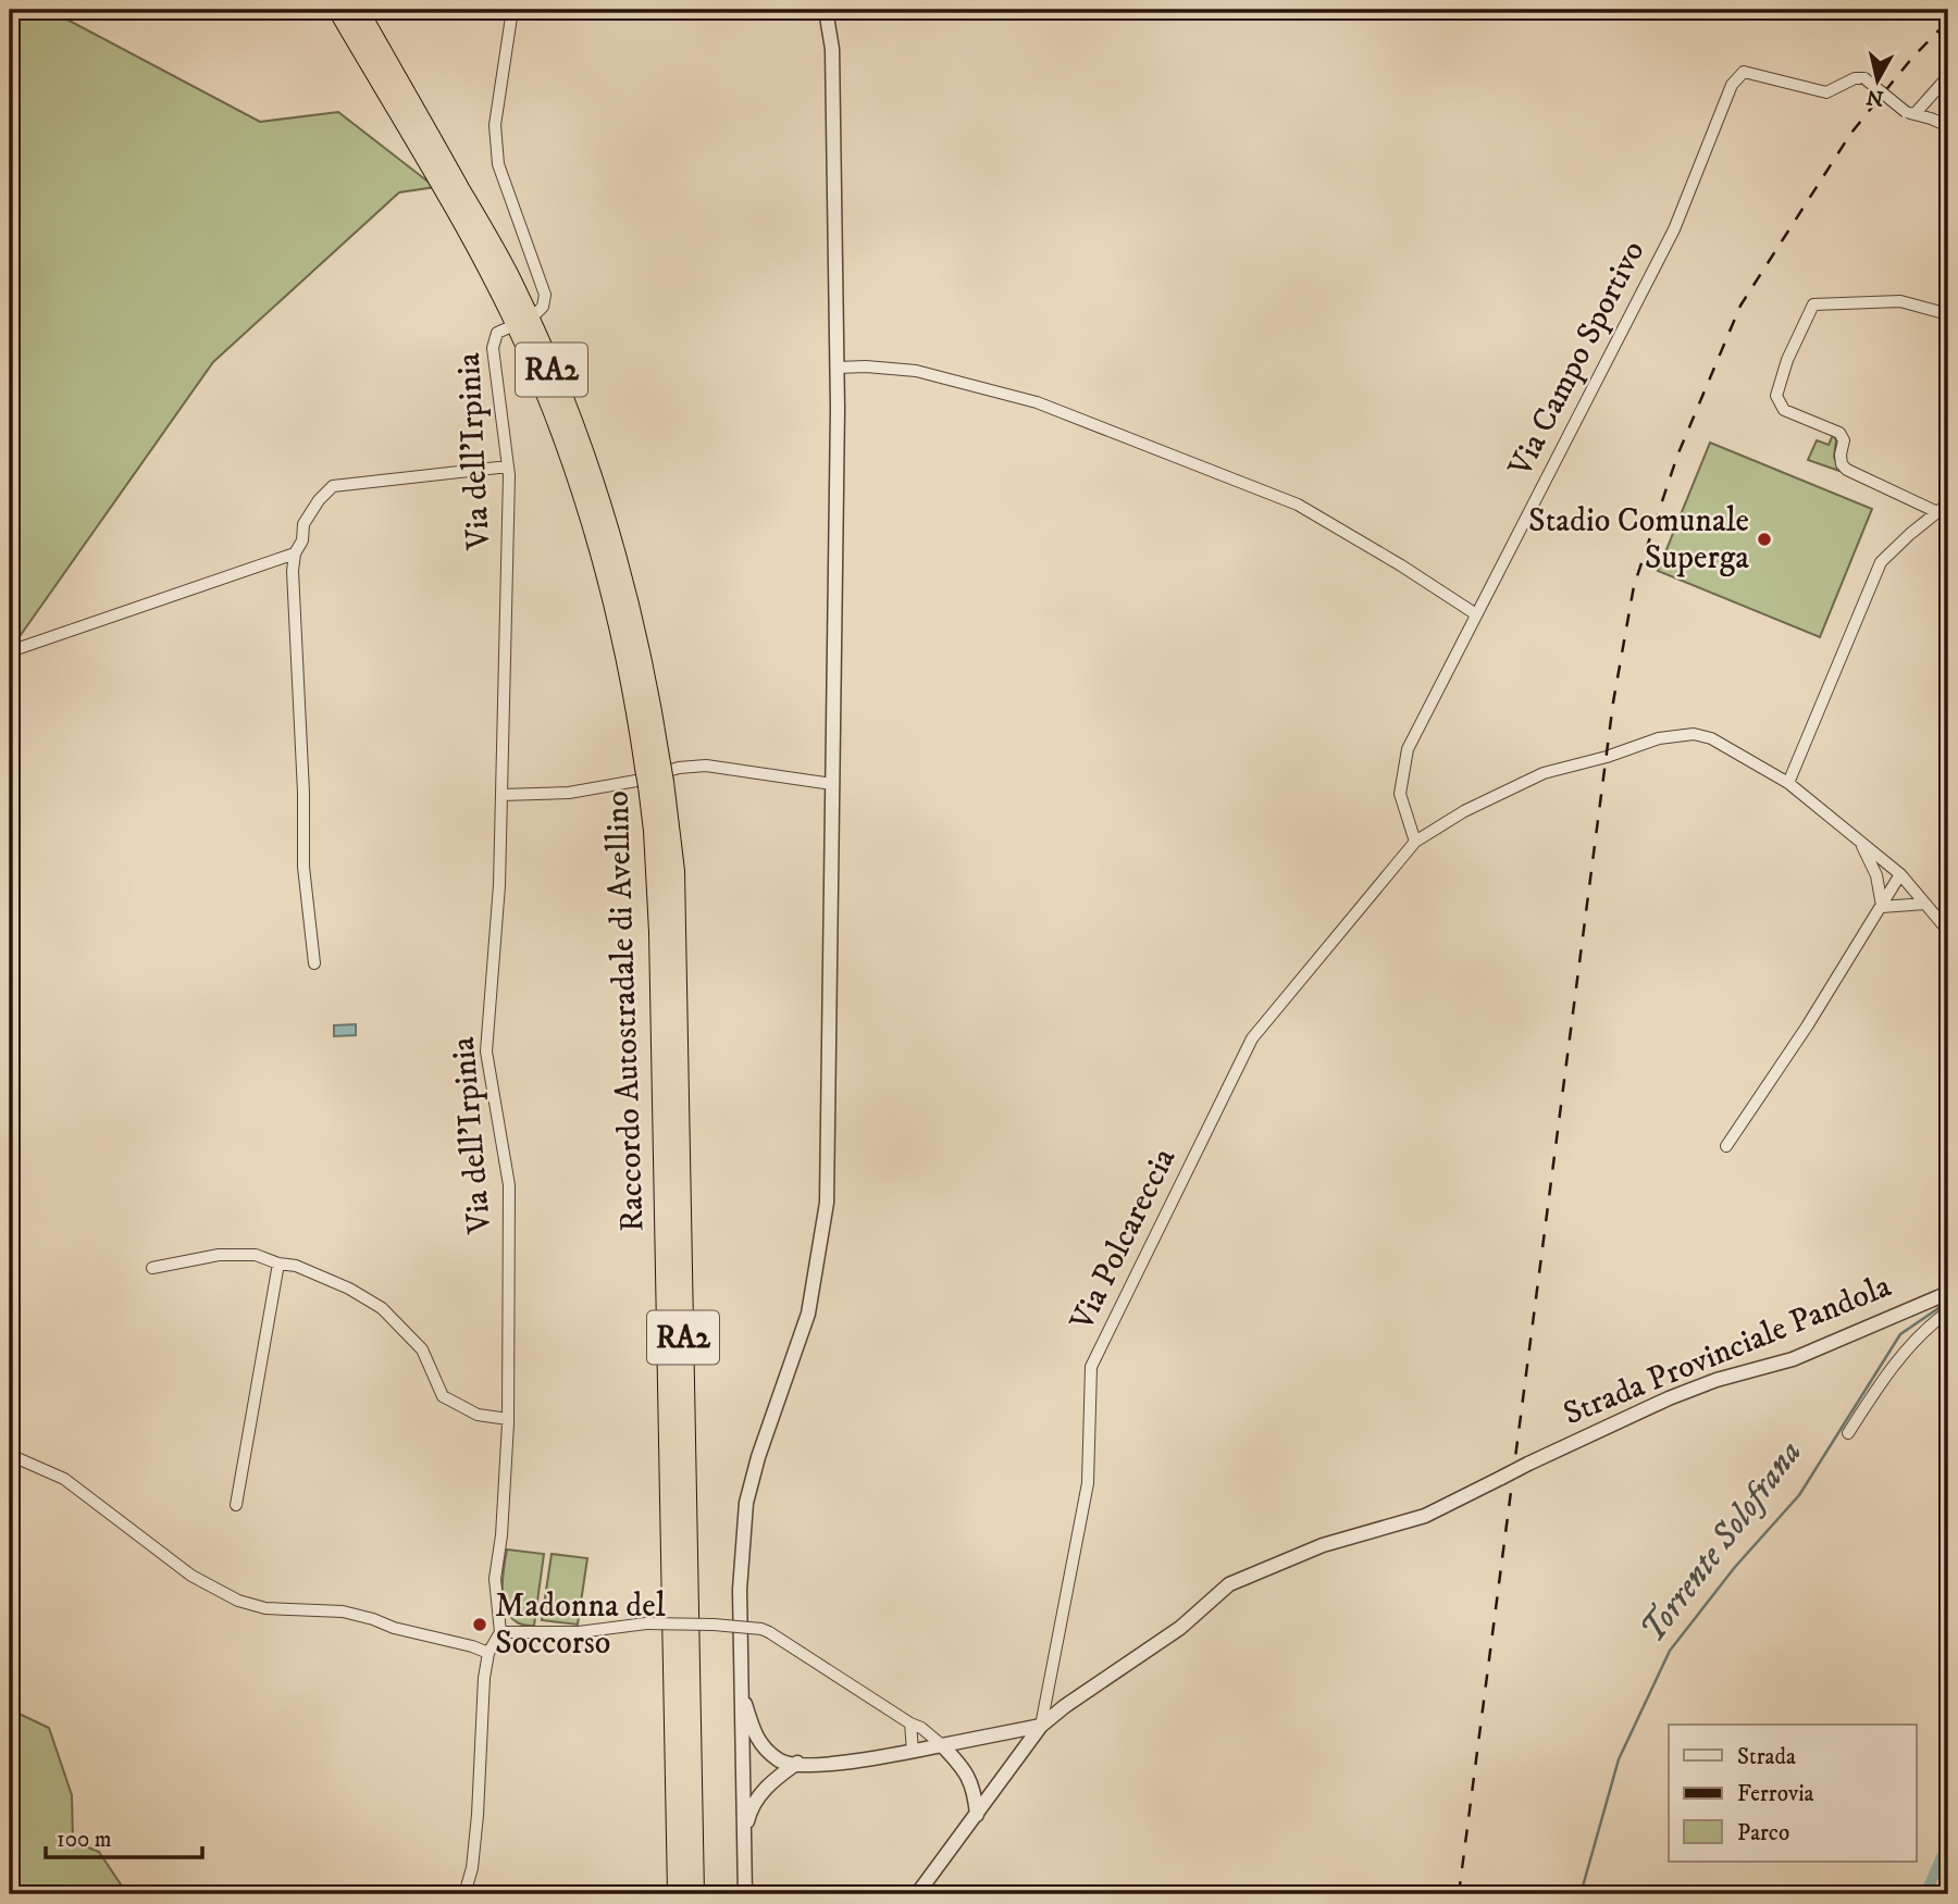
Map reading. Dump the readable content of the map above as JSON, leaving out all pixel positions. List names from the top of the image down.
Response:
{
  "streets": {
    "highway": ["RA2", "Raccordo Autostradale di Avellino"],
    "street": [
      "Via Campo Sportivo",
      "Via dell'Irpinia",
      "Via Polcareccia",
      "Strada Provinciale Pandola"
    ]
  },
  "crossings": [
    ["Via Campo Sportivo", "Via Polcareccia"],
    ["Via Polcareccia", "Strada Provinciale Pandola"]
  ],
  "water": ["Torrente Solofrana"],
  "places": ["Stadio Comunale Superga", "Madonna del Soccorso"],
  "legend": ["Strada", "Ferrovia", "Parco"],
  "scale_bar": "100 m",
  "north": "bottom"
}
